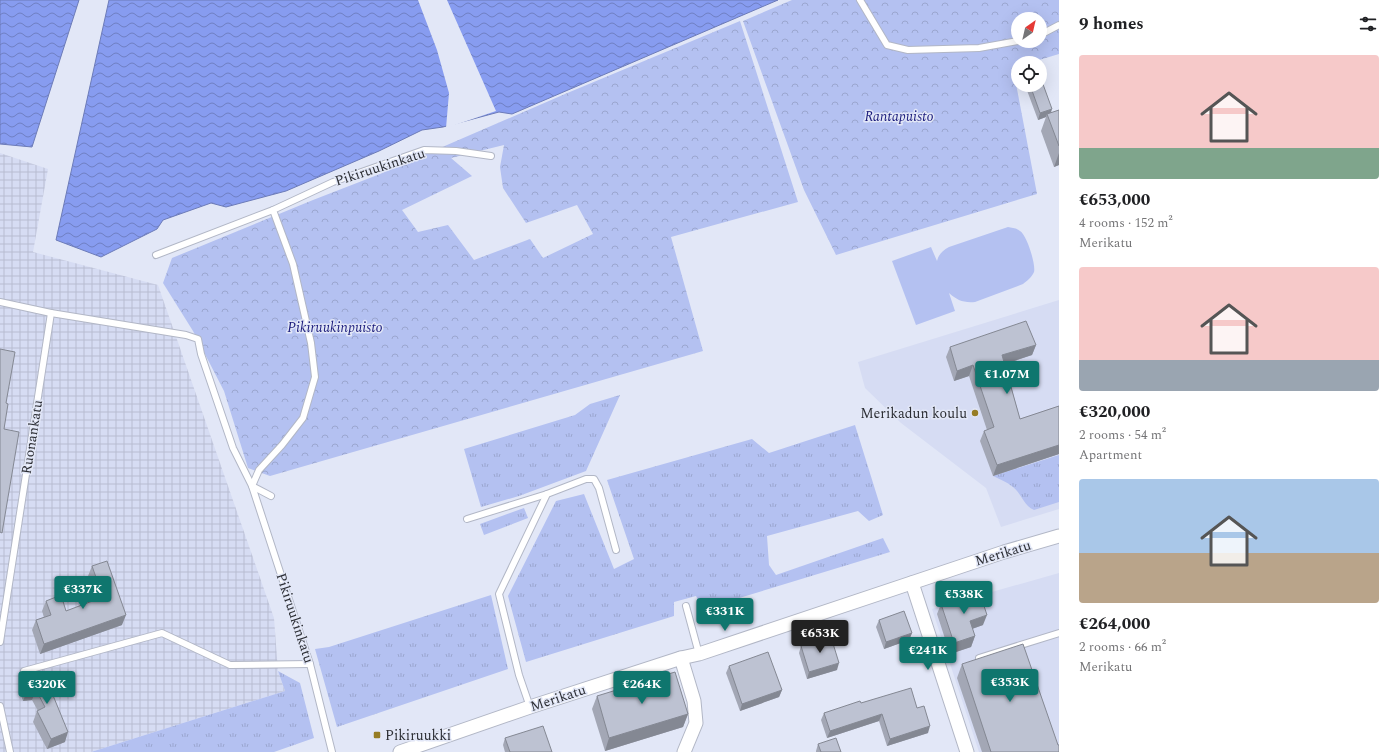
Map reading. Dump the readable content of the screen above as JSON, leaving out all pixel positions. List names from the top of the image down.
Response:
{
  "streets": {
    "street": ["Merikatu"],
    "lane": ["Pikiruukinkatu", "Ruonankatu"]
  },
  "crossings": [
    ["Pikiruukinkatu", "Ruonankatu"]
  ],
  "parks": ["Rantapuisto", "Pikiruukinpuisto"],
  "places": {
    "other": ["Merikadun koulu"],
    "transit": ["Pikiruukki"]
  },
  "north": "top right",
  "page": {
    "heading": "9 homes",
    "list": [
      {
        "name": "€653,000",
        "note": "4 rooms · 152 m² · Merikatu"
      },
      {
        "name": "€320,000",
        "note": "2 rooms · 54 m² · Apartment"
      },
      {
        "name": "€264,000",
        "note": "2 rooms · 66 m² · Merikatu"
      }
    ],
    "price": [
      "€1.07M",
      "€337K",
      "€538K",
      "€331K",
      "€653K",
      "€241K",
      "€353K",
      "€320K",
      "€264K"
    ]
  }
}
